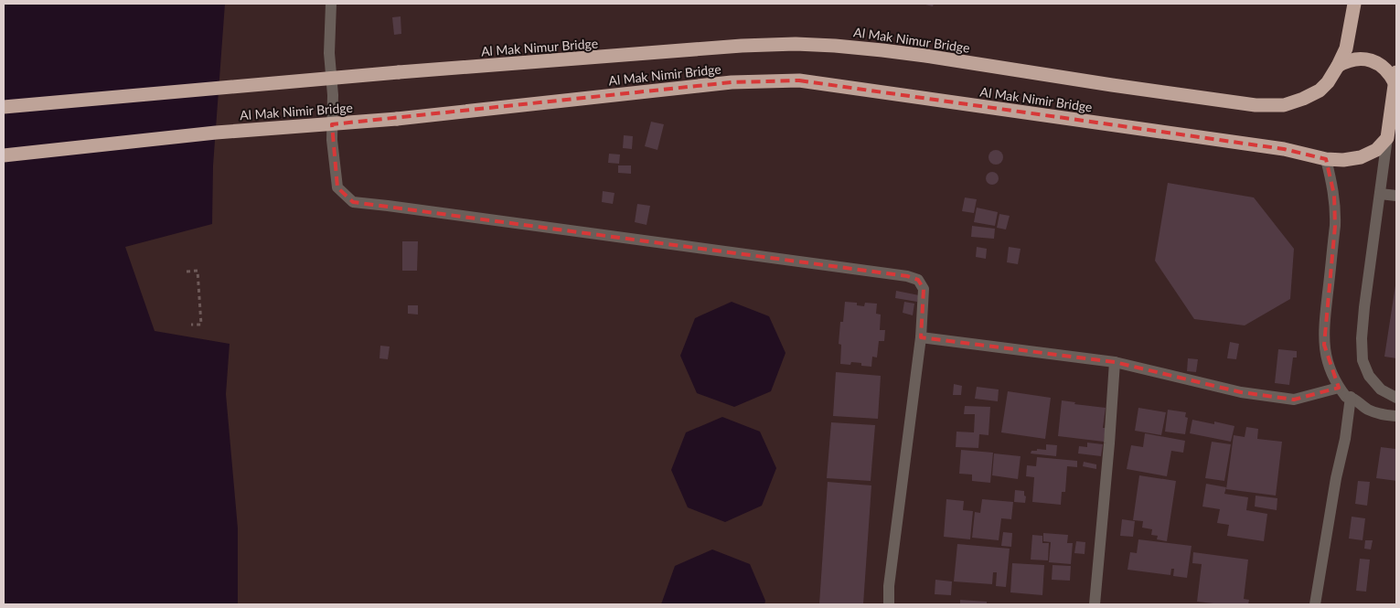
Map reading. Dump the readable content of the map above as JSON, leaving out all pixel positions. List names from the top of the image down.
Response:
{
  "streets": {
    "highway": ["Al Mak Nimur Bridge", "Al Mak Nimir Bridge"]
  }
}
